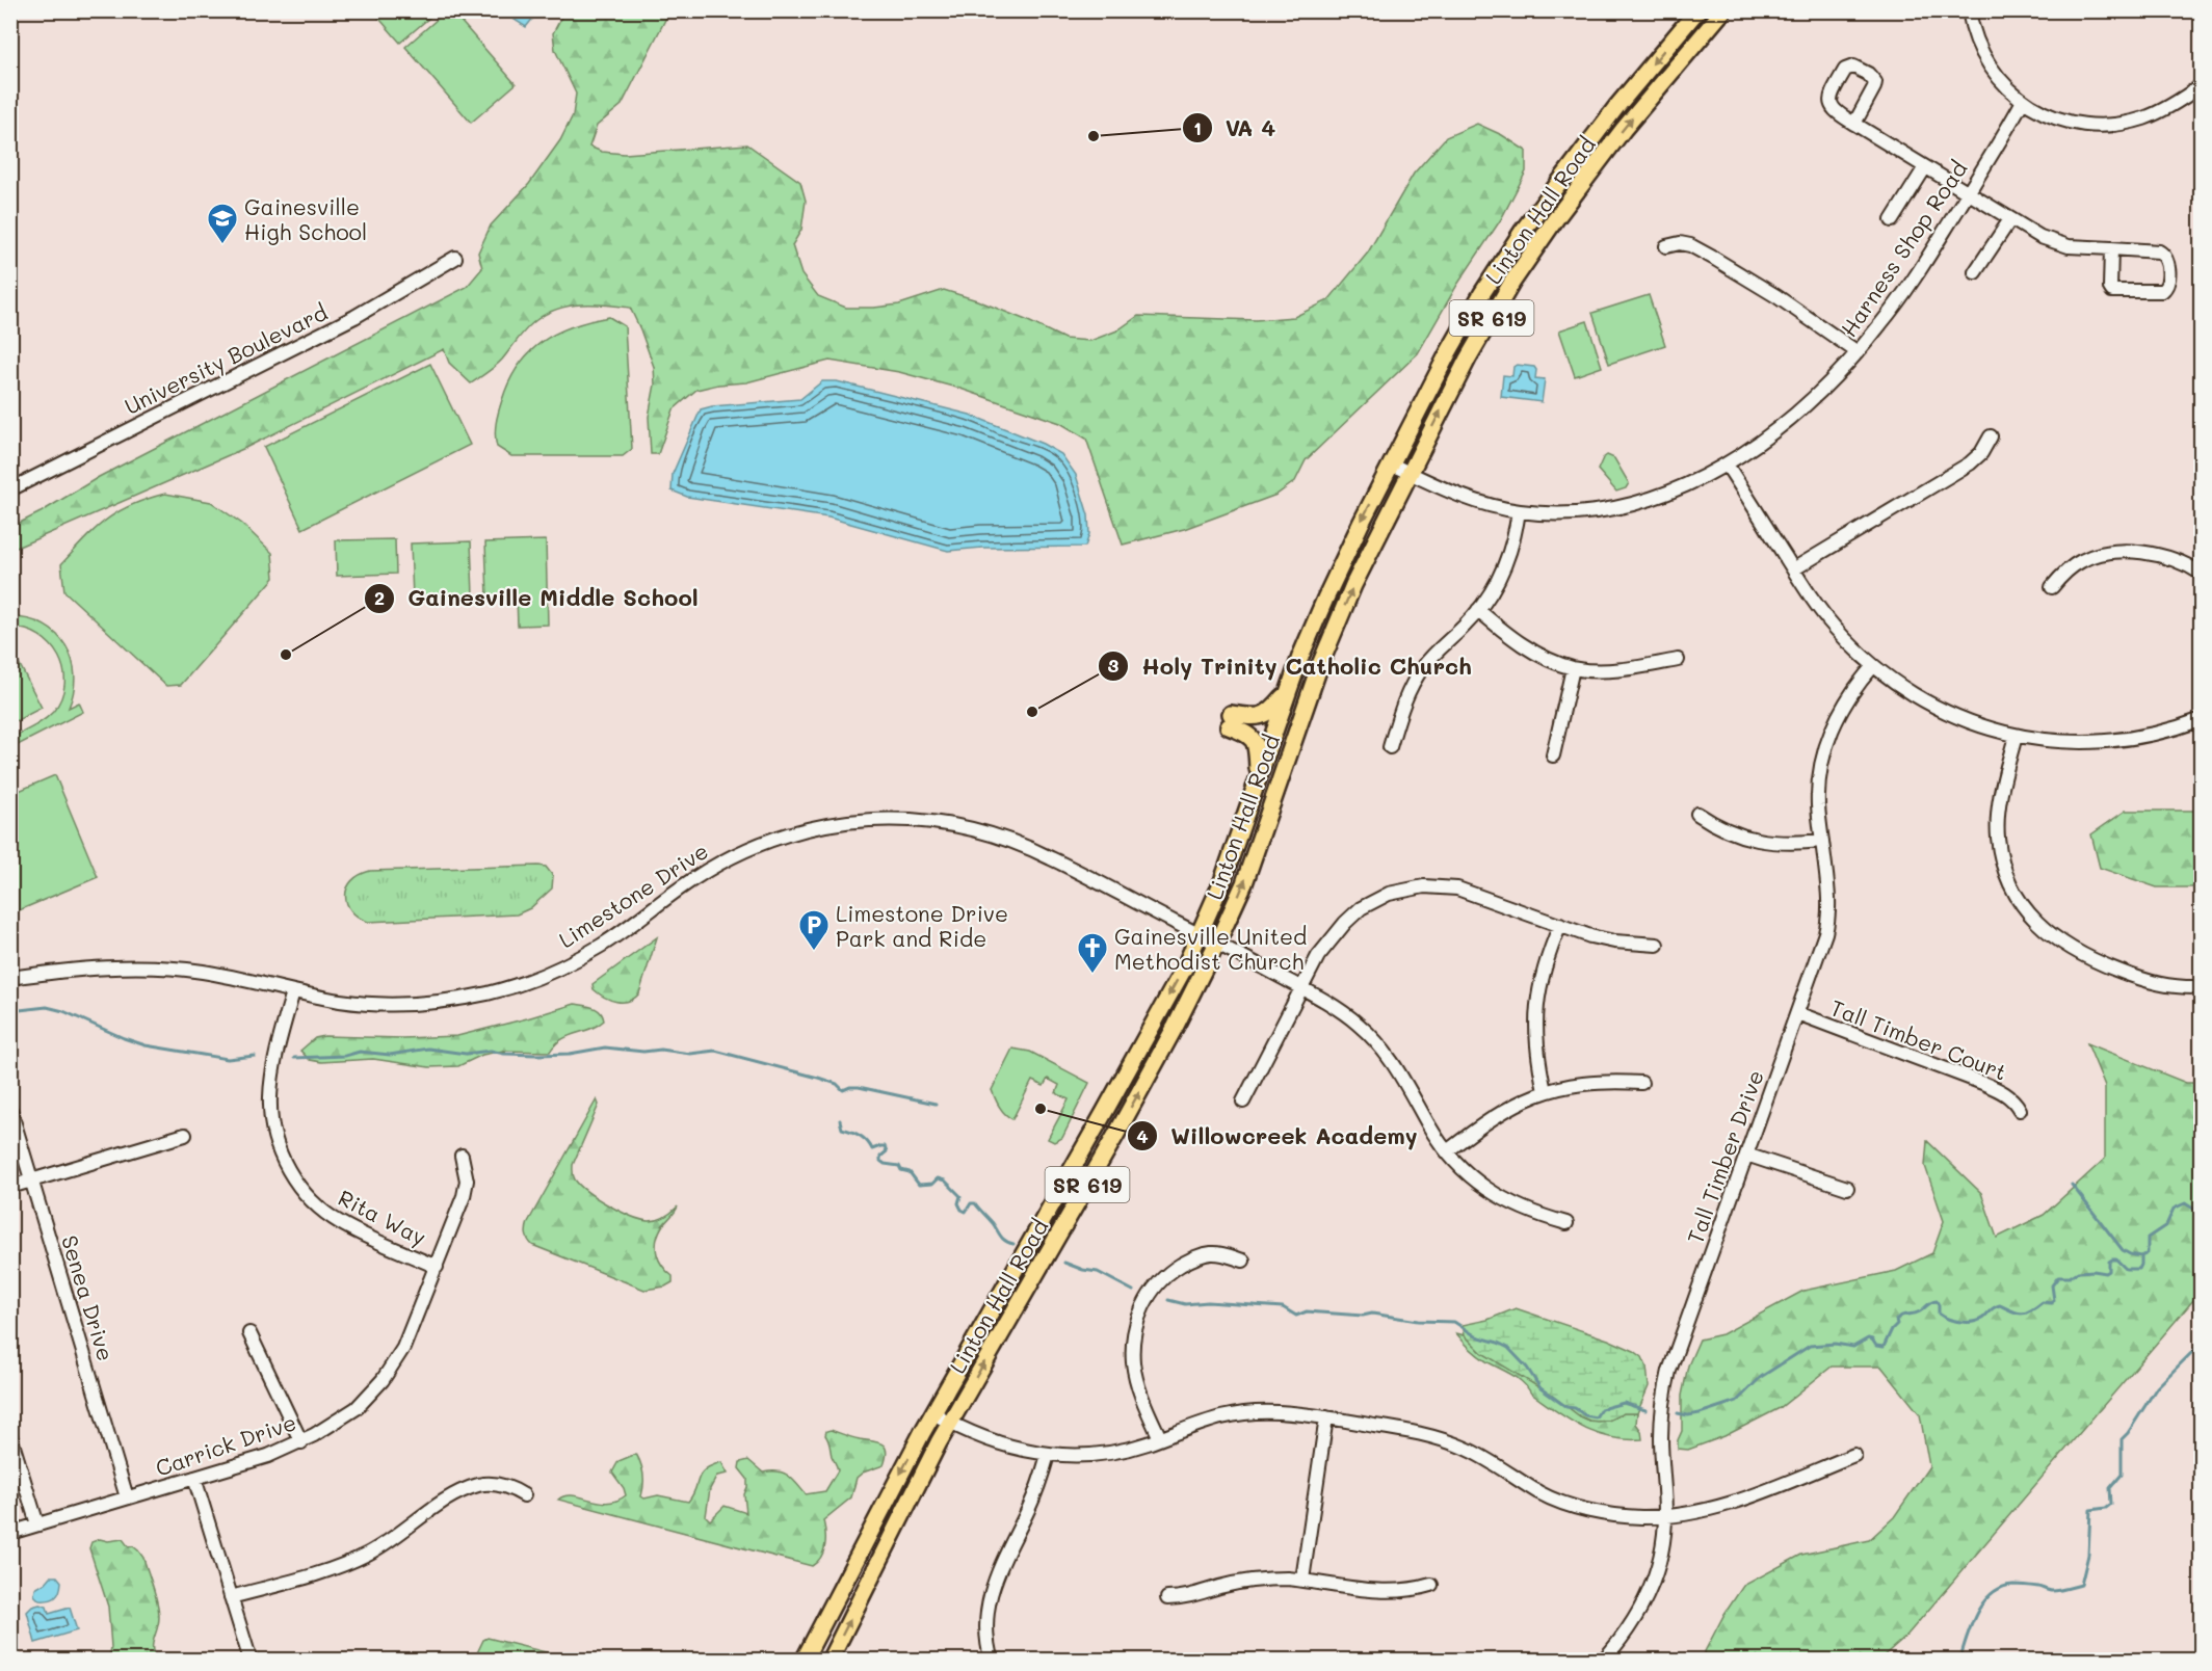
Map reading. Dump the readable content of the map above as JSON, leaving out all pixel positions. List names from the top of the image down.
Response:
{
  "streets": {
    "main road": ["Linton Hall Road", "SR 619"],
    "street": [
      "Harness Shop Road",
      "University Boulevard",
      "Limestone Drive",
      "Tall Timber Court",
      "Tall Timber Drive",
      "Rita Way",
      "Senea Drive",
      "Carrick Drive"
    ]
  },
  "crossings": [
    ["Linton Hall Road", "Harness Shop Road"],
    ["Linton Hall Road", "Limestone Drive"],
    ["Limestone Drive", "Rita Way"],
    ["Tall Timber Court", "Tall Timber Drive"],
    ["Rita Way", "Carrick Drive"],
    ["Senea Drive", "Carrick Drive"]
  ],
  "places": {
    "other": [
      "VA 4",
      "Gainesville Middle School",
      "Holy Trinity Catholic Church",
      "Willowcreek Academy"
    ],
    "school or university": ["Gainesville High School"],
    "parking": ["Limestone Drive Park and Ride"],
    "church": ["Gainesville United Methodist Church"]
  }
}
